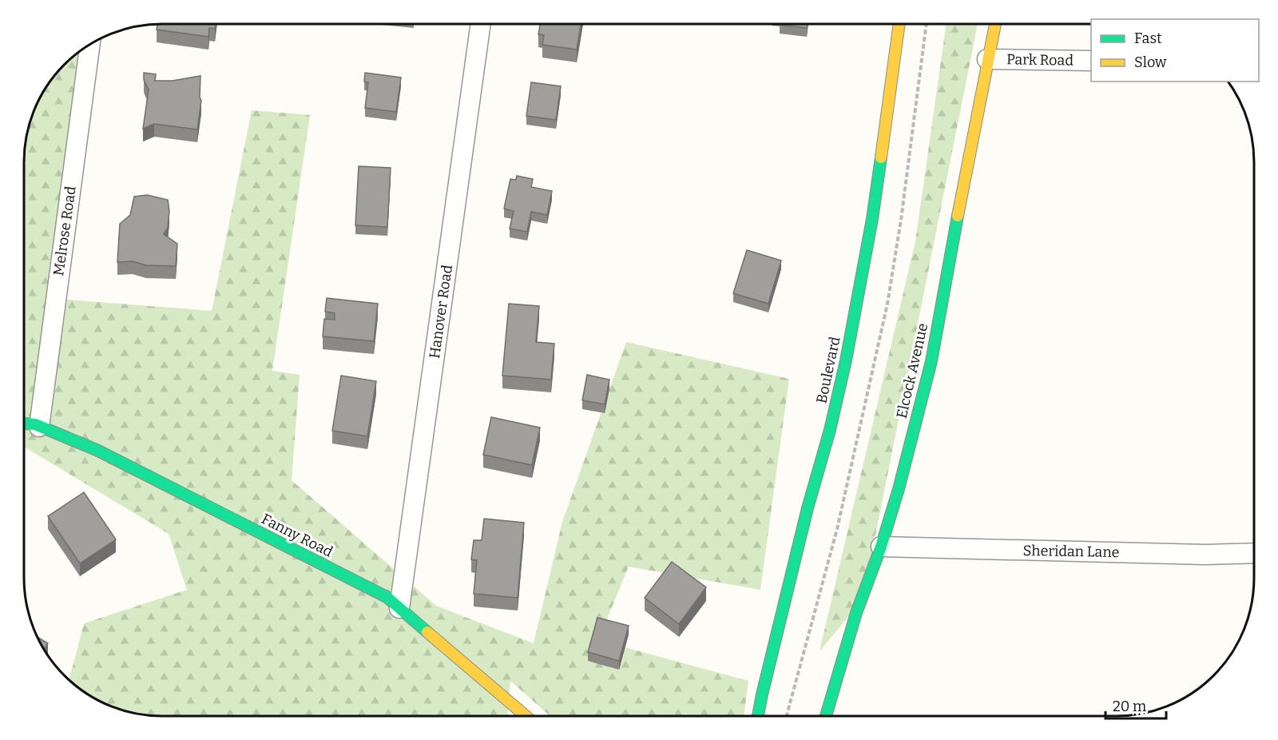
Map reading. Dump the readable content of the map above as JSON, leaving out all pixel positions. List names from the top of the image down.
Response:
{
  "streets": {
    "main road": ["Boulevard", "Elcock Avenue", "Fanny Road"],
    "street": [
      "Park Road",
      "Melrose Road",
      "Hanover Road",
      "Sheridan Lane"
    ]
  },
  "crossings": [
    ["Park Road", "Elcock Avenue"],
    ["Melrose Road", "Fanny Road"],
    ["Hanover Road", "Fanny Road"],
    ["Elcock Avenue", "Sheridan Lane"]
  ],
  "legend": ["Fast", "Slow"],
  "scale_bar": "20 m"
}
